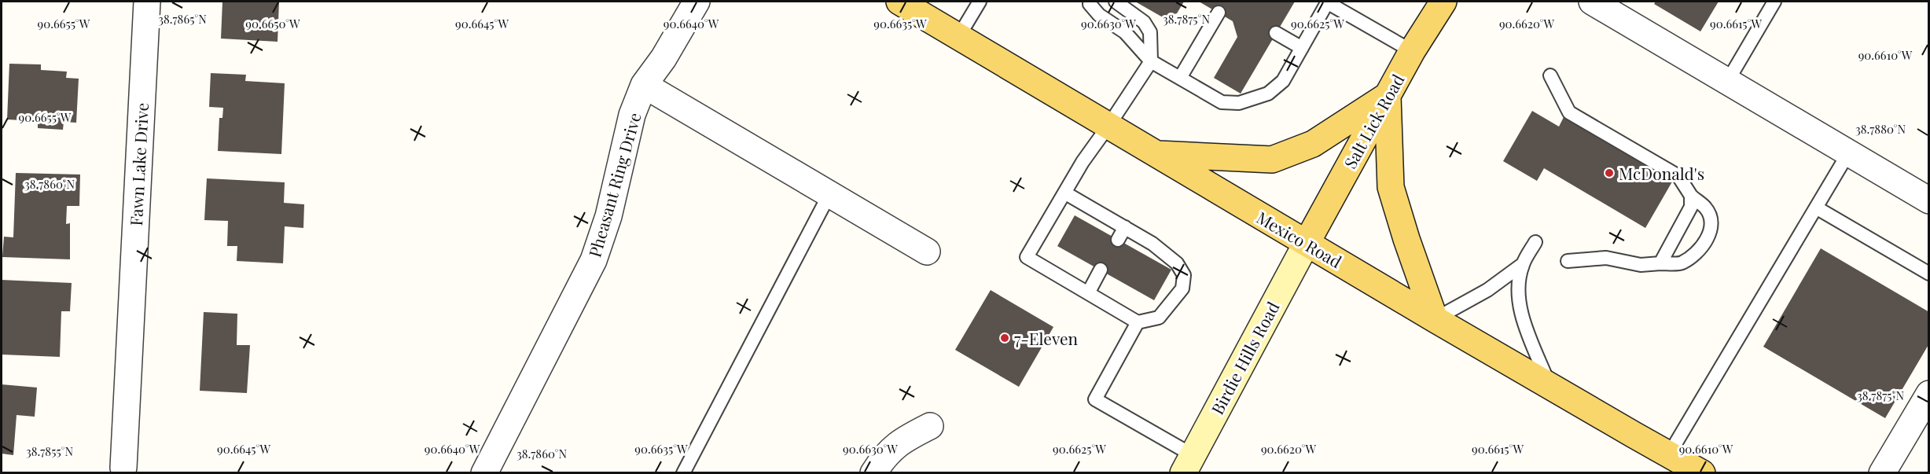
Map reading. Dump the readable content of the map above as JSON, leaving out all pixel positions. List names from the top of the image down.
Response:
{
  "streets": {
    "main road": ["Salt Lick Road", "Mexico Road", "Birdie Hills Road"],
    "street": ["Fawn Lake Drive", "Pheasant Ring Drive"]
  },
  "crossings": [
    ["Salt Lick Road", "Mexico Road"],
    ["Salt Lick Road", "Birdie Hills Road"],
    ["Mexico Road", "Birdie Hills Road"]
  ],
  "places": ["McDonald's", "7-Eleven"],
  "coordinates": [
    "38.7865°N",
    "38.7875°N",
    "90.6655°W",
    "90.6650°W",
    "90.6645°W",
    "90.6640°W",
    "90.6635°W",
    "90.6630°W",
    "90.6625°W",
    "90.6620°W",
    "90.6615°W",
    "90.6610°W",
    "38.7880°N",
    "38.7860°N",
    "38.7855°N"
  ]
}
